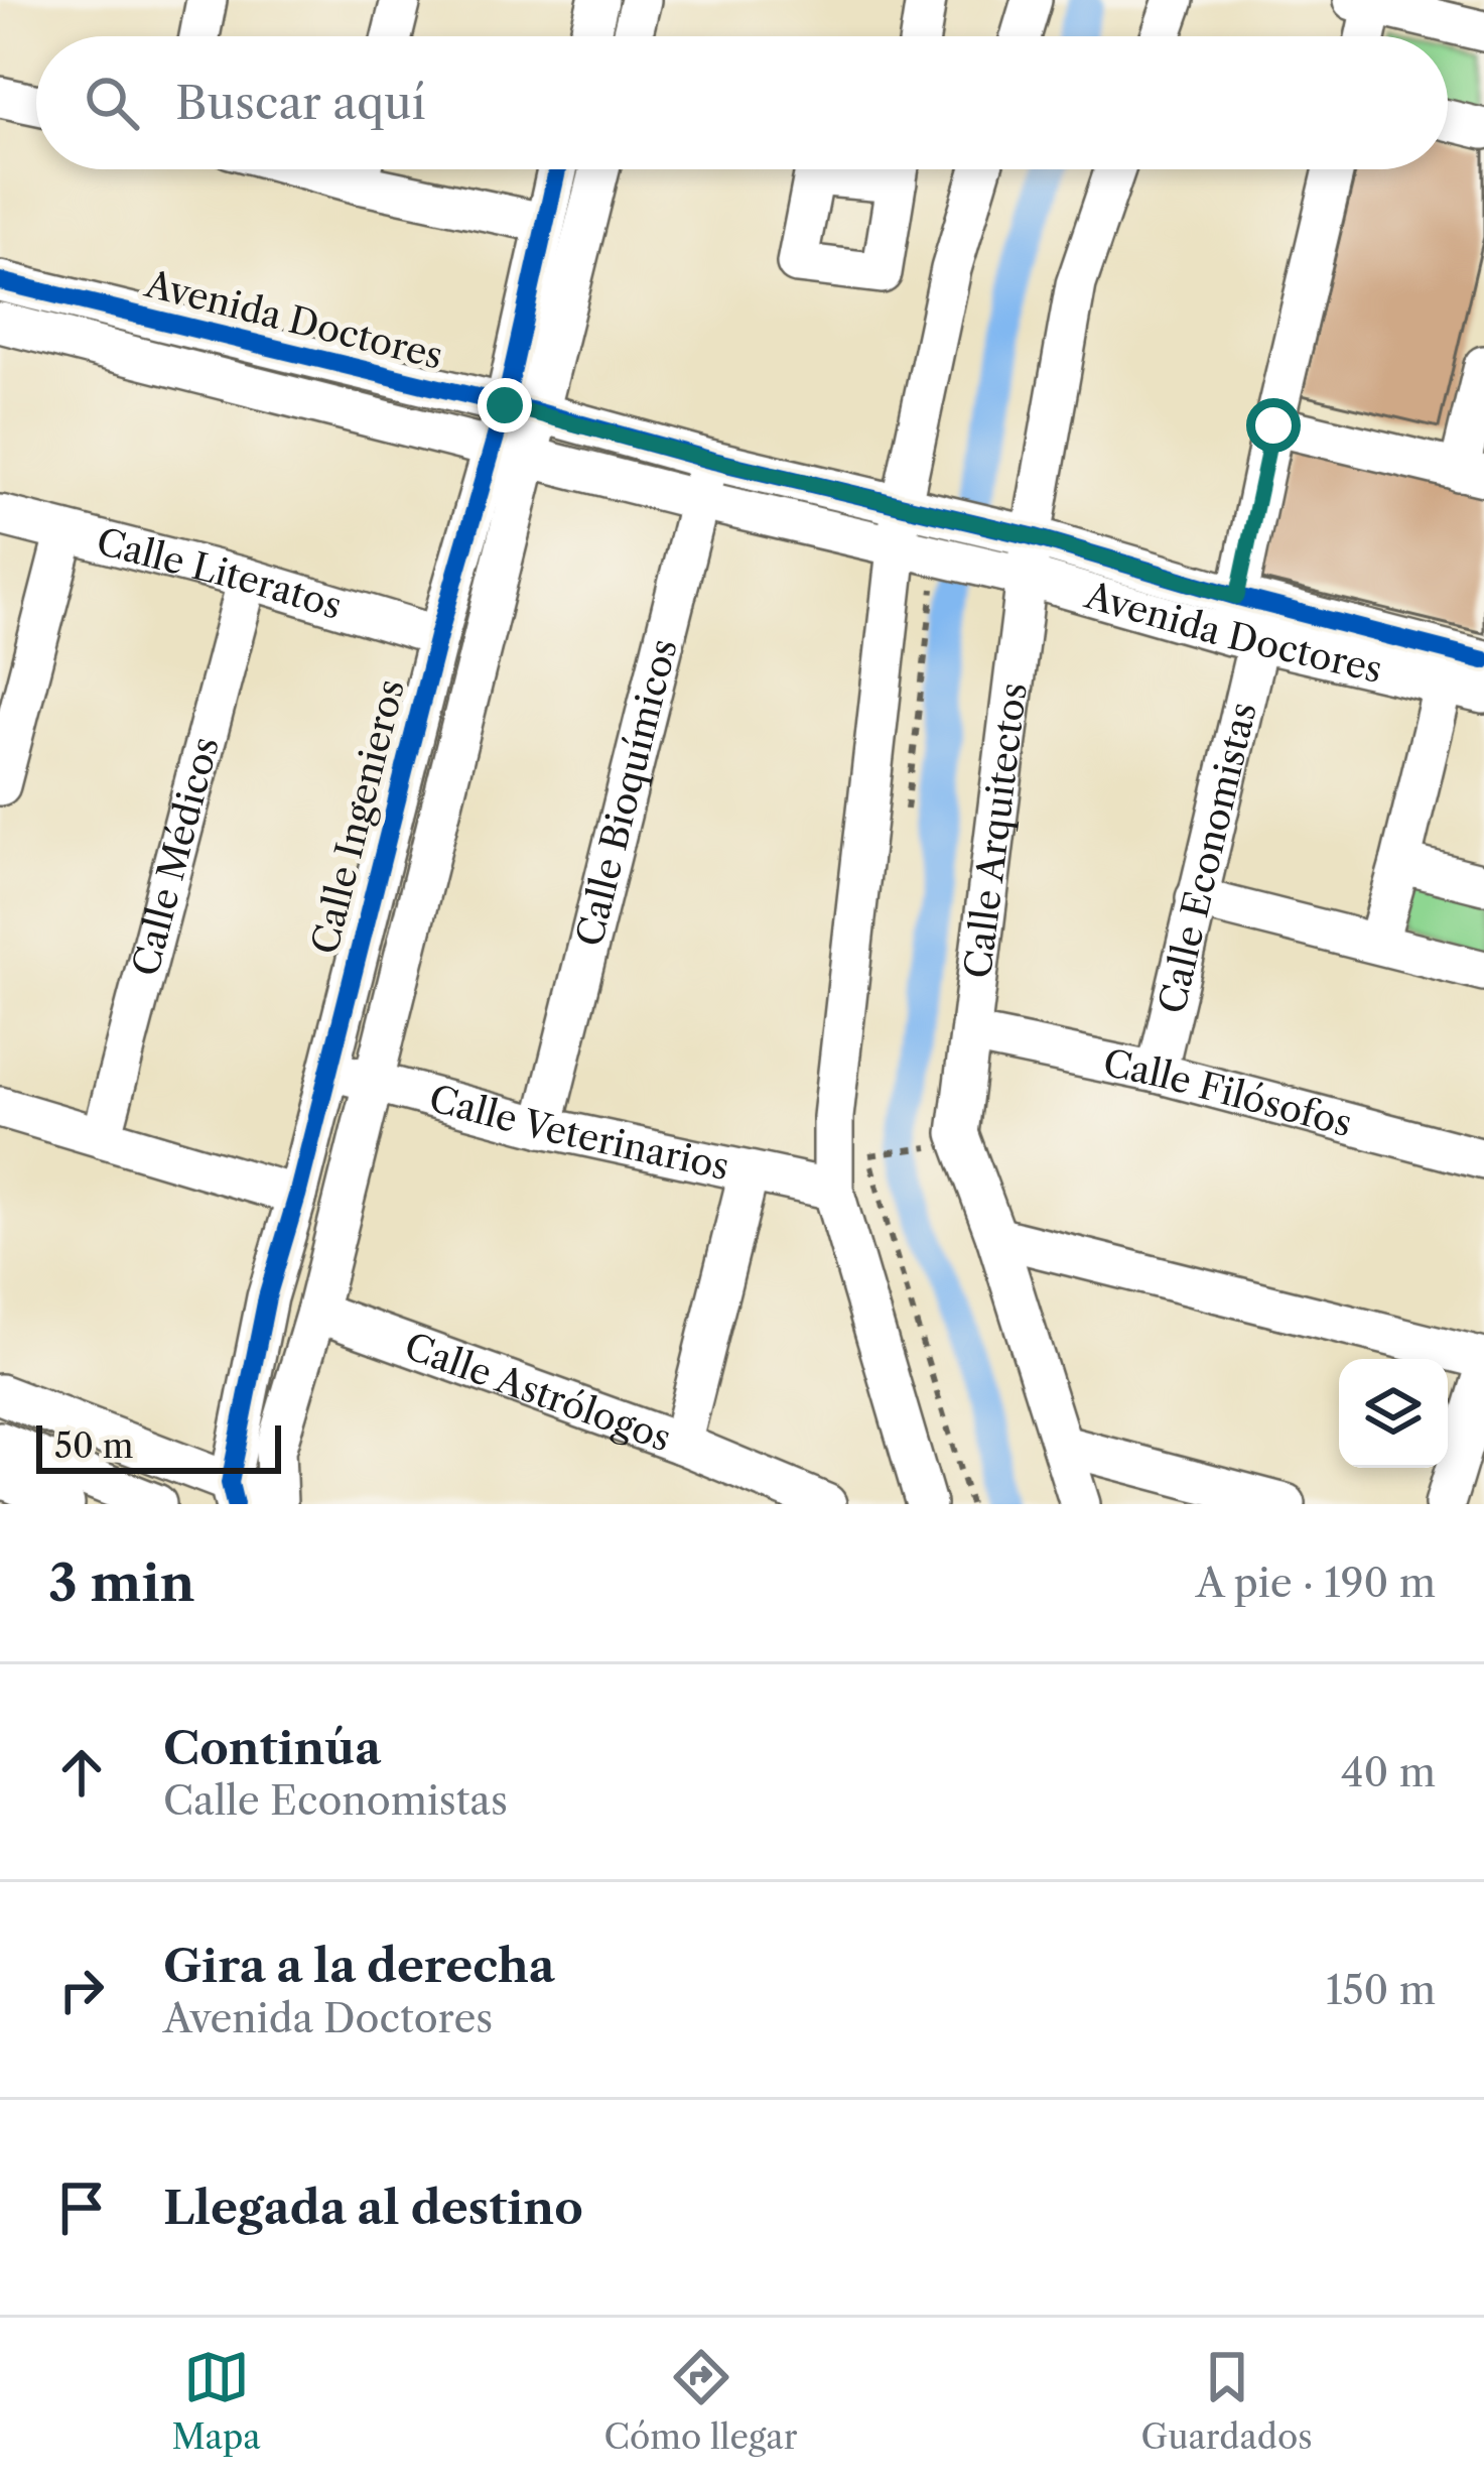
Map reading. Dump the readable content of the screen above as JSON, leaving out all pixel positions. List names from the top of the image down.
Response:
{
  "streets": {
    "street": [
      "Avenida Doctores",
      "Calle Literatos",
      "Calle Bioquímicos",
      "Calle Ingenieros",
      "Calle Arquitectos",
      "Calle Economistas",
      "Calle Médicos",
      "Calle Filósofos",
      "Calle Veterinarios",
      "Calle Astrólogos"
    ]
  },
  "crossings": [
    ["Avenida Doctores", "Calle Bioquímicos"],
    ["Avenida Doctores", "Calle Ingenieros"],
    ["Avenida Doctores", "Calle Arquitectos"],
    ["Avenida Doctores", "Calle Economistas"],
    ["Calle Literatos", "Calle Ingenieros"],
    ["Calle Literatos", "Calle Médicos"],
    ["Calle Bioquímicos", "Calle Veterinarios"],
    ["Calle Ingenieros", "Calle Veterinarios"],
    ["Calle Ingenieros", "Calle Astrólogos"],
    ["Calle Arquitectos", "Calle Filósofos"],
    ["Calle Economistas", "Calle Filósofos"]
  ],
  "scale_bar": "50 m",
  "page": {
    "search": "Buscar aquí",
    "scale": "50 m",
    "heading": ["3 min", "A pie · 190 m"],
    "list": [
      ["Continúa", "Calle Economistas", "40 m"],
      ["Gira a la derecha", "Avenida Doctores", "150 m"],
      "Llegada al destino"
    ],
    "nav": ["Mapa", "Cómo llegar", "Guardados"]
  }
}
